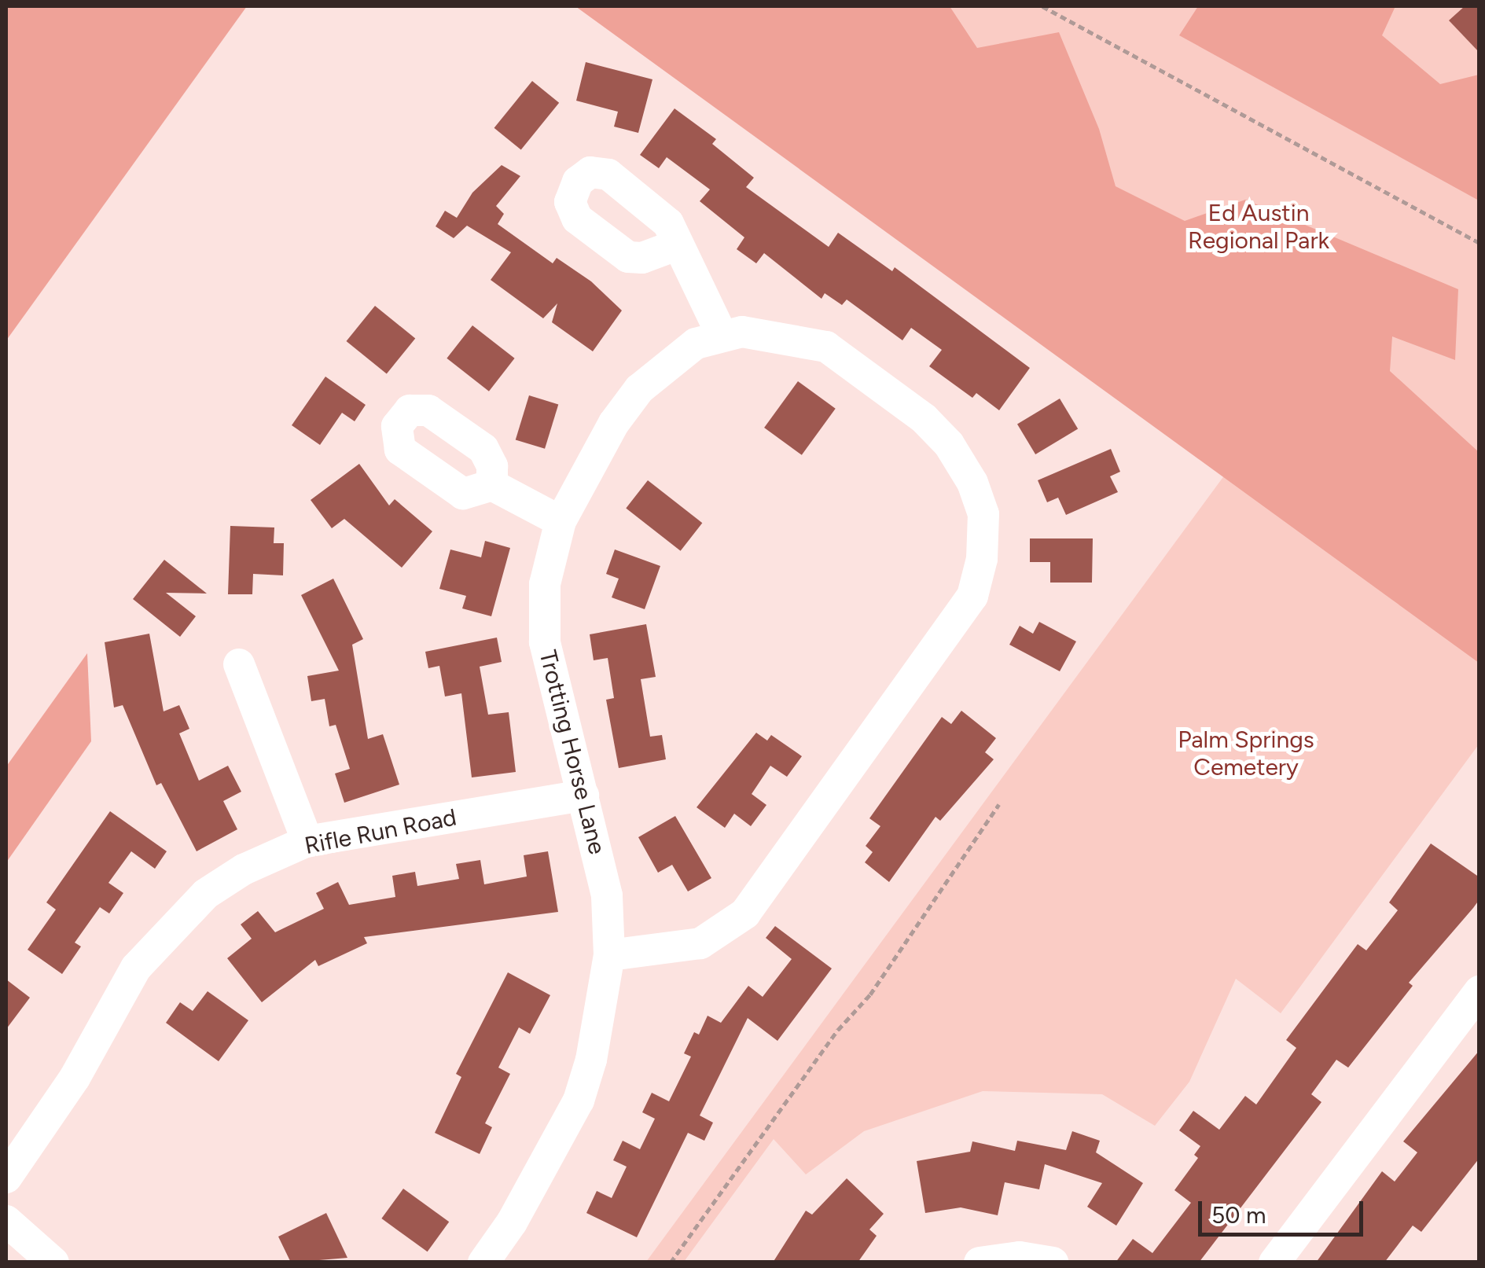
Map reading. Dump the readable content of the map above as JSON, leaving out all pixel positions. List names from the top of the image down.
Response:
{
  "streets": {
    "street": ["Trotting Horse Lane", "Rifle Run Road"]
  },
  "crossings": [
    ["Trotting Horse Lane", "Rifle Run Road"]
  ],
  "parks": ["Ed Austin Regional Park", "Palm Springs Cemetery"],
  "scale_bar": "50 m"
}
